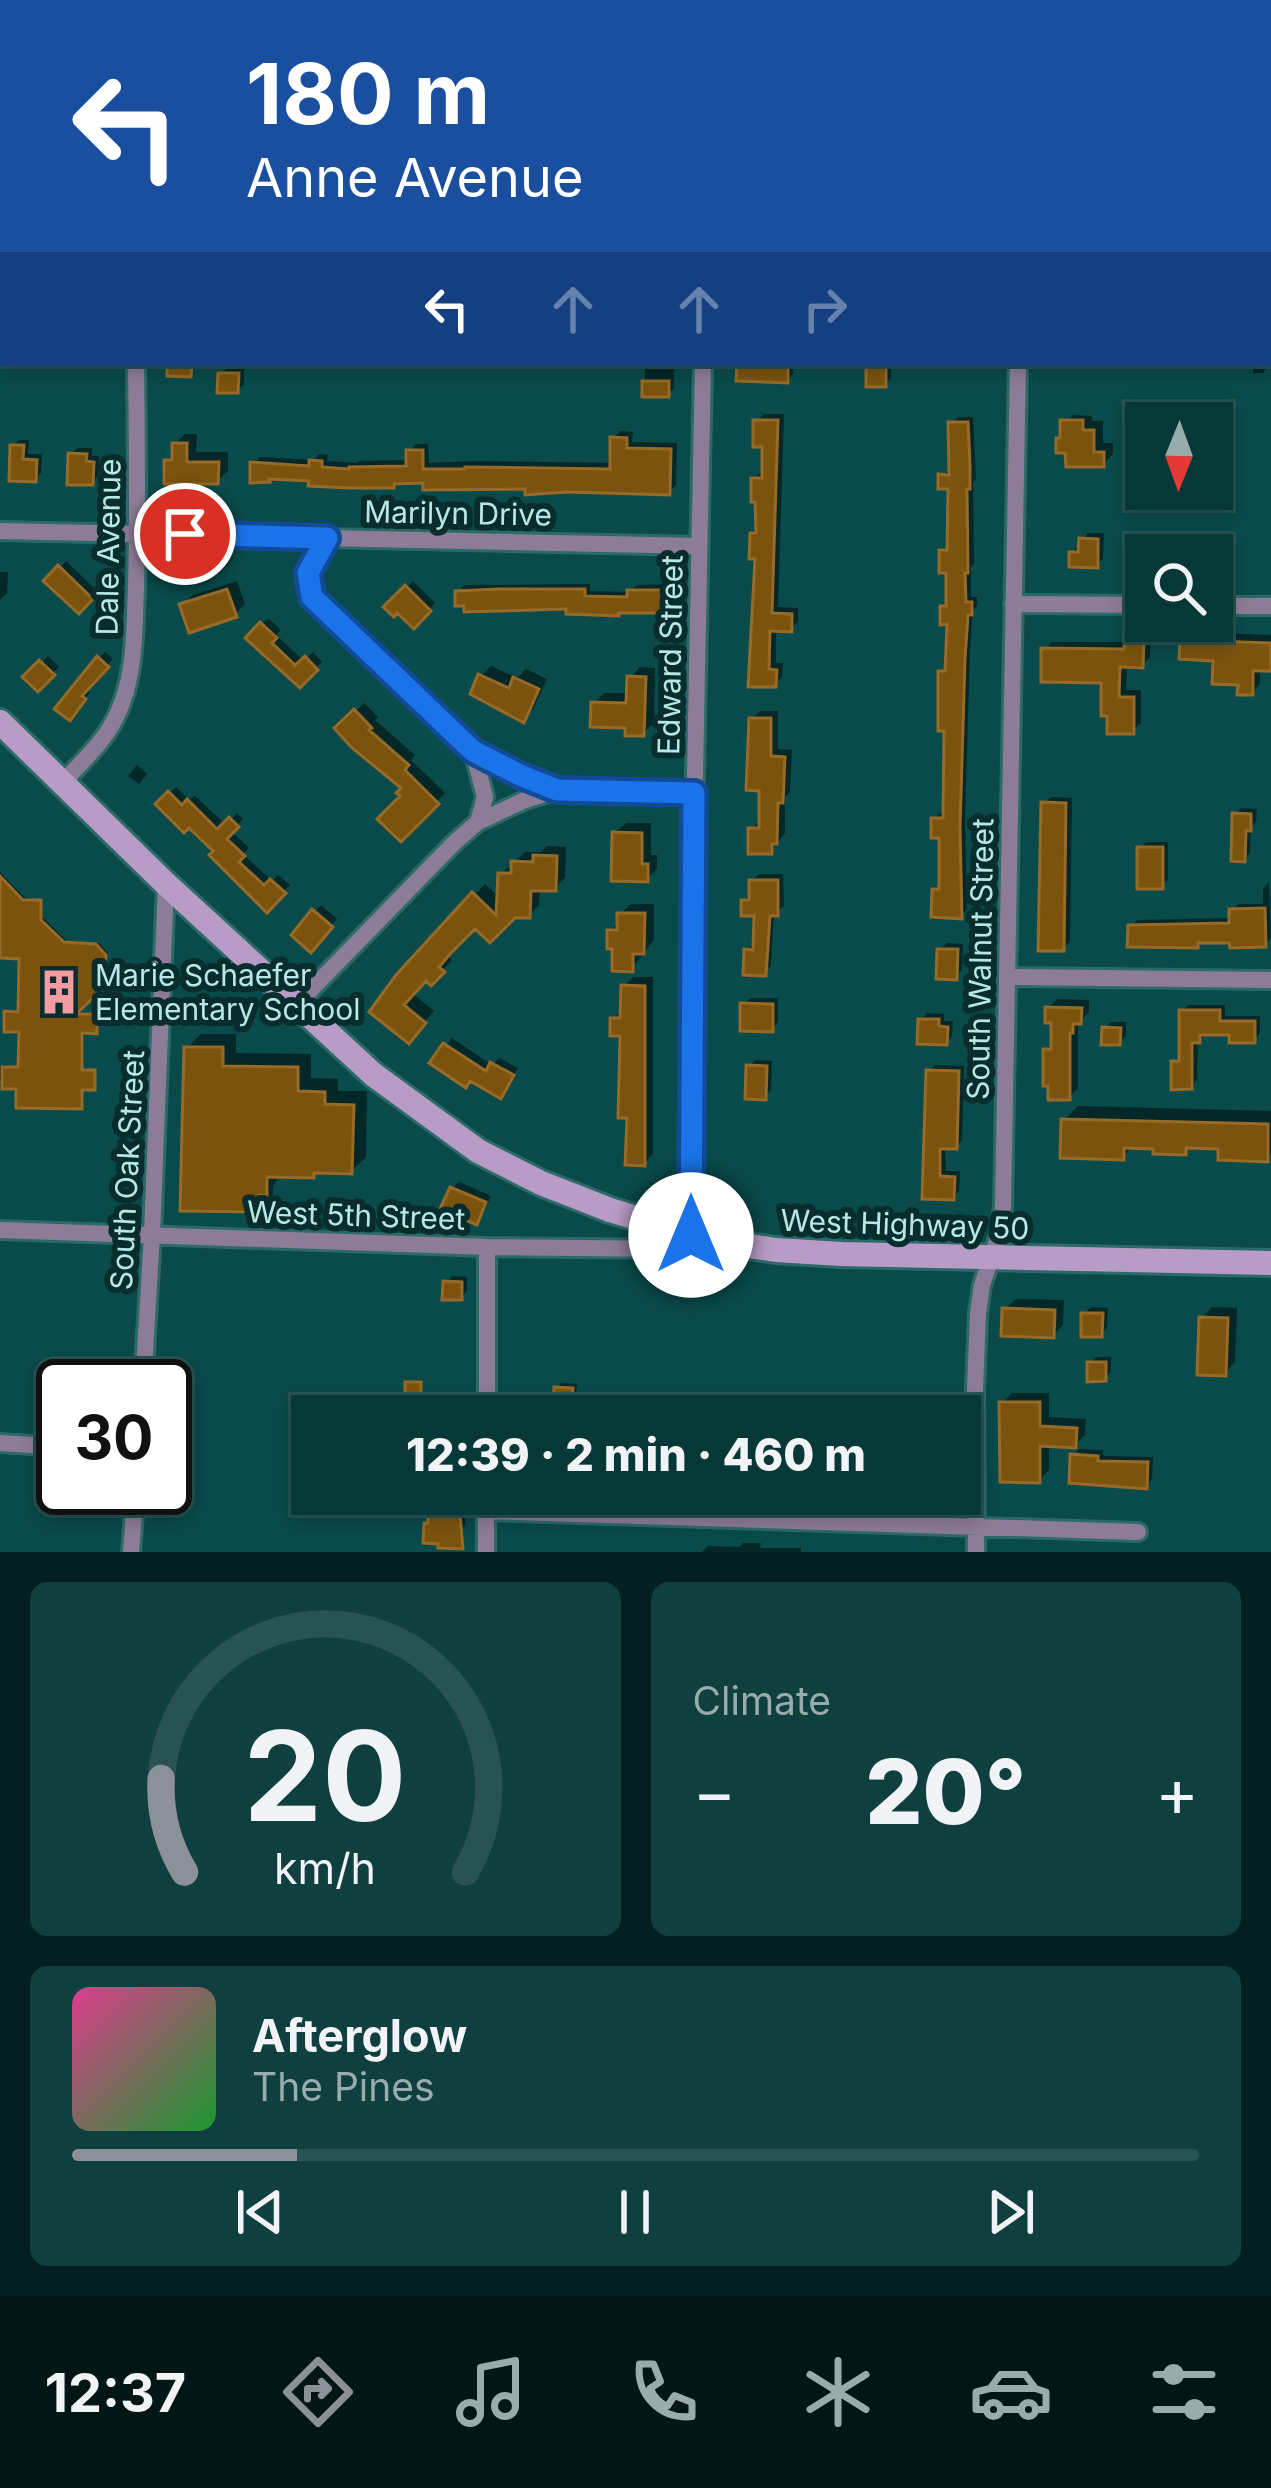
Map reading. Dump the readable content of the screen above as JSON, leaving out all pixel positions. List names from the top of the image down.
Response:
{
  "streets": {
    "main road": ["West Highway 50"],
    "street": [
      "Marilyn Drive",
      "Dale Avenue",
      "Edward Street",
      "South Walnut Street",
      "South Oak Street",
      "West 5th Street"
    ]
  },
  "crossings": [
    ["Marilyn Drive", "Dale Avenue"],
    ["Marilyn Drive", "Edward Street"],
    ["Dale Avenue", "West Highway 50"],
    ["Edward Street", "West 5th Street"],
    ["Edward Street", "West Highway 50"],
    ["South Walnut Street", "West Highway 50"],
    ["South Oak Street", "West 5th Street"],
    ["South Oak Street", "West Highway 50"],
    ["West 5th Street", "West Highway 50"]
  ],
  "places": {
    "building": ["Marie Schaefer Elementary School"]
  },
  "north": "bottom",
  "page": {
    "turn": ["180 m", "Anne Avenue"],
    "limit": "30",
    "trip": "12:39 · 2 min · 460 m",
    "tile": "Climate",
    "heat": ["−", "20°", "+"],
    "song": ["Afterglow", "The Pines"],
    "tabs": "12:37",
    "gauge": ["20", "km/h"]
  }
}
